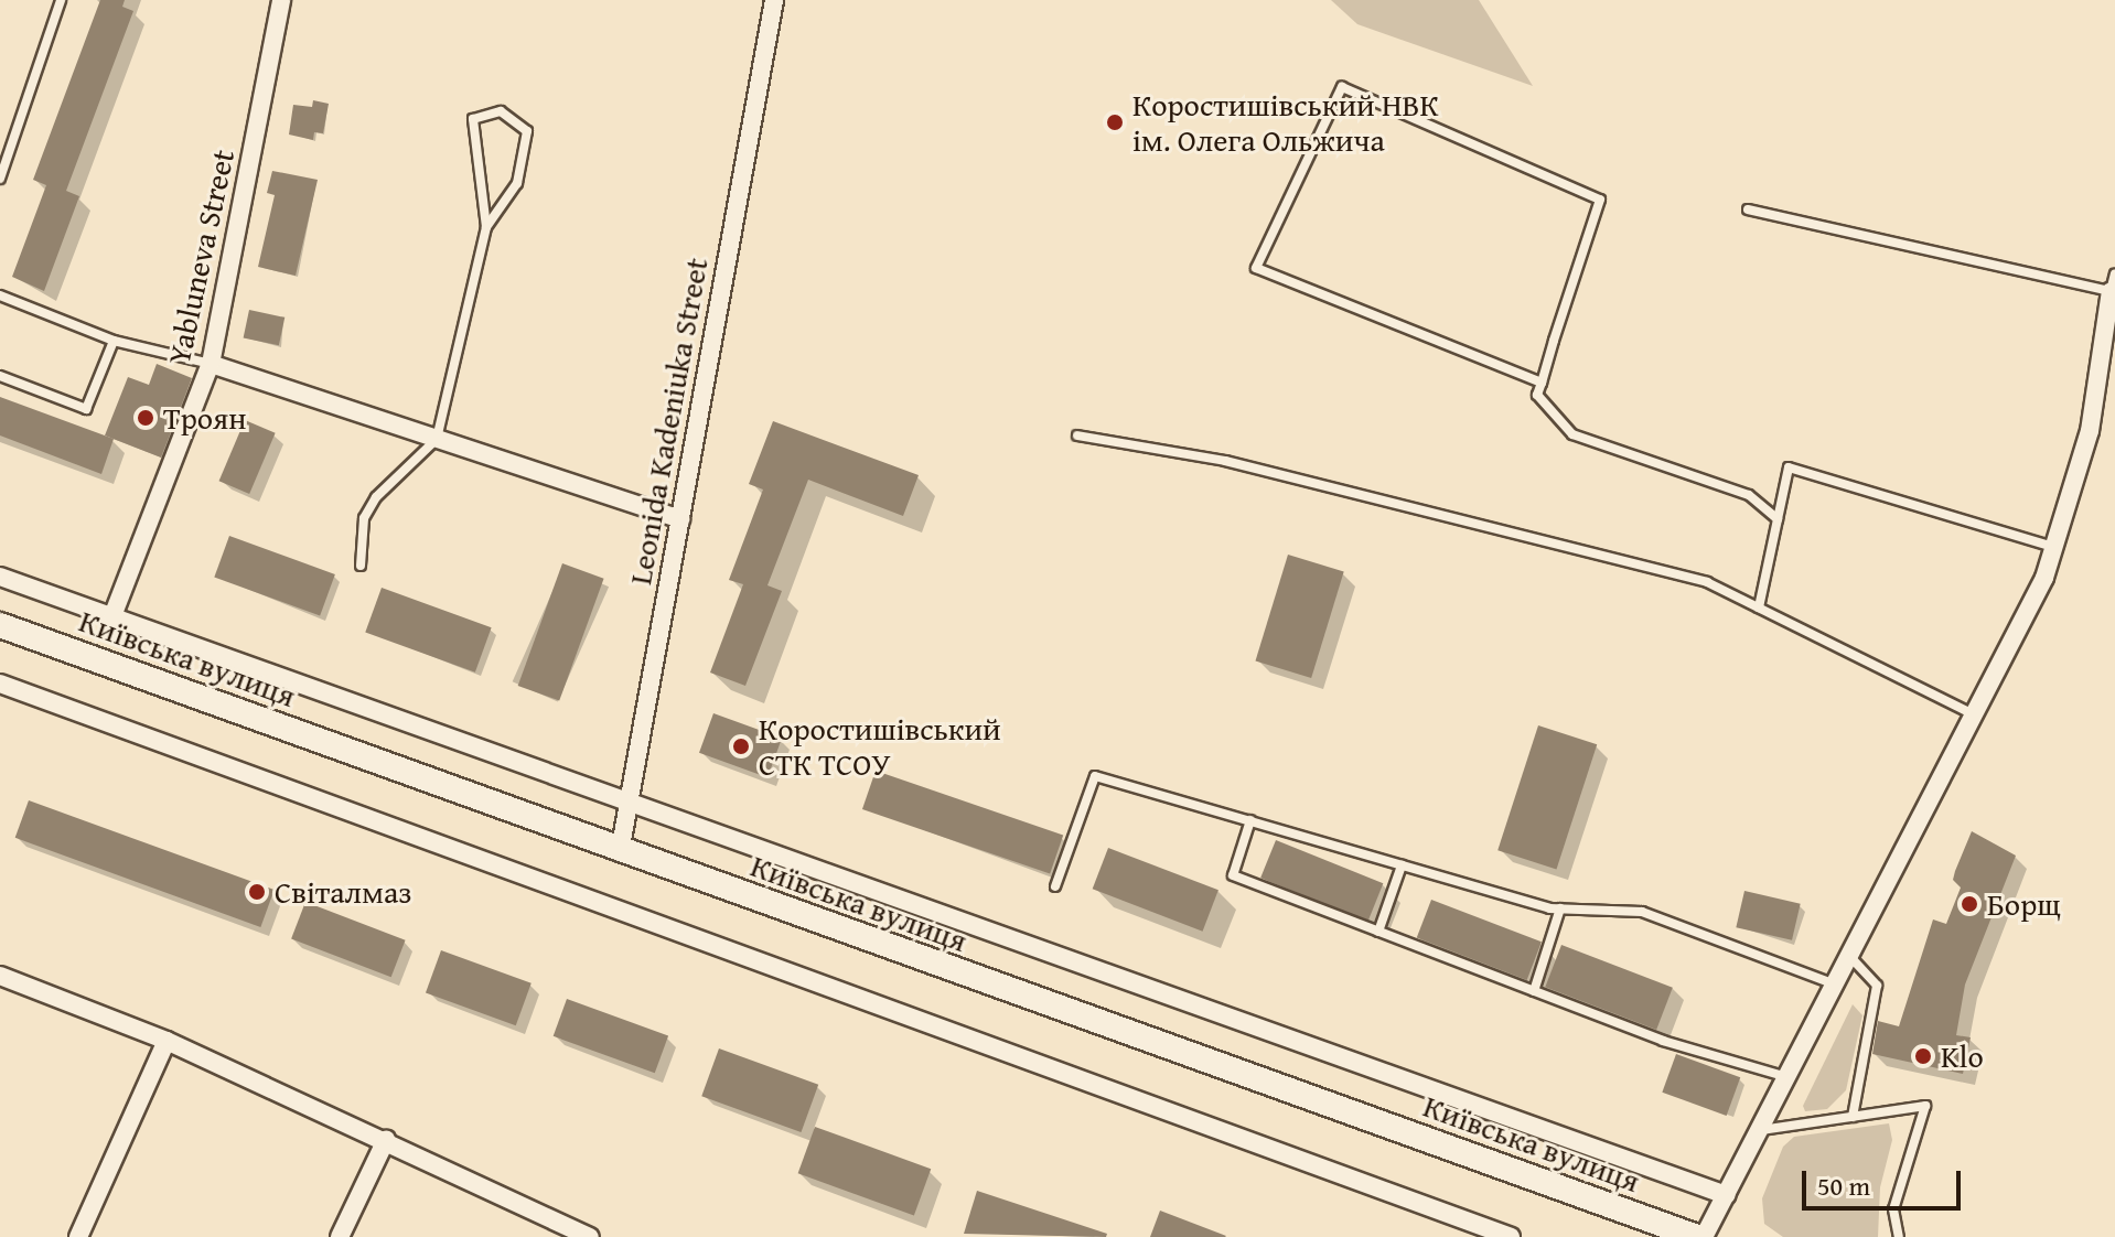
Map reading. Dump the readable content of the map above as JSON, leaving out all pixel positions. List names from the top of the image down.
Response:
{
  "streets": {
    "main road": ["Київська вулиця"],
    "street": ["Yabluneva Street", "Leonida Kadeniuka Street"]
  },
  "crossings": [
    ["Leonida Kadeniuka Street", "Київська вулиця"]
  ],
  "places": [
    "Коростишівський НВК ім. Олега Ольжича",
    "Троян",
    "Коростишівський СТК ТСОУ",
    "Світалмаз",
    "Борщ",
    "Klo"
  ],
  "scale_bar": "50 m"
}
